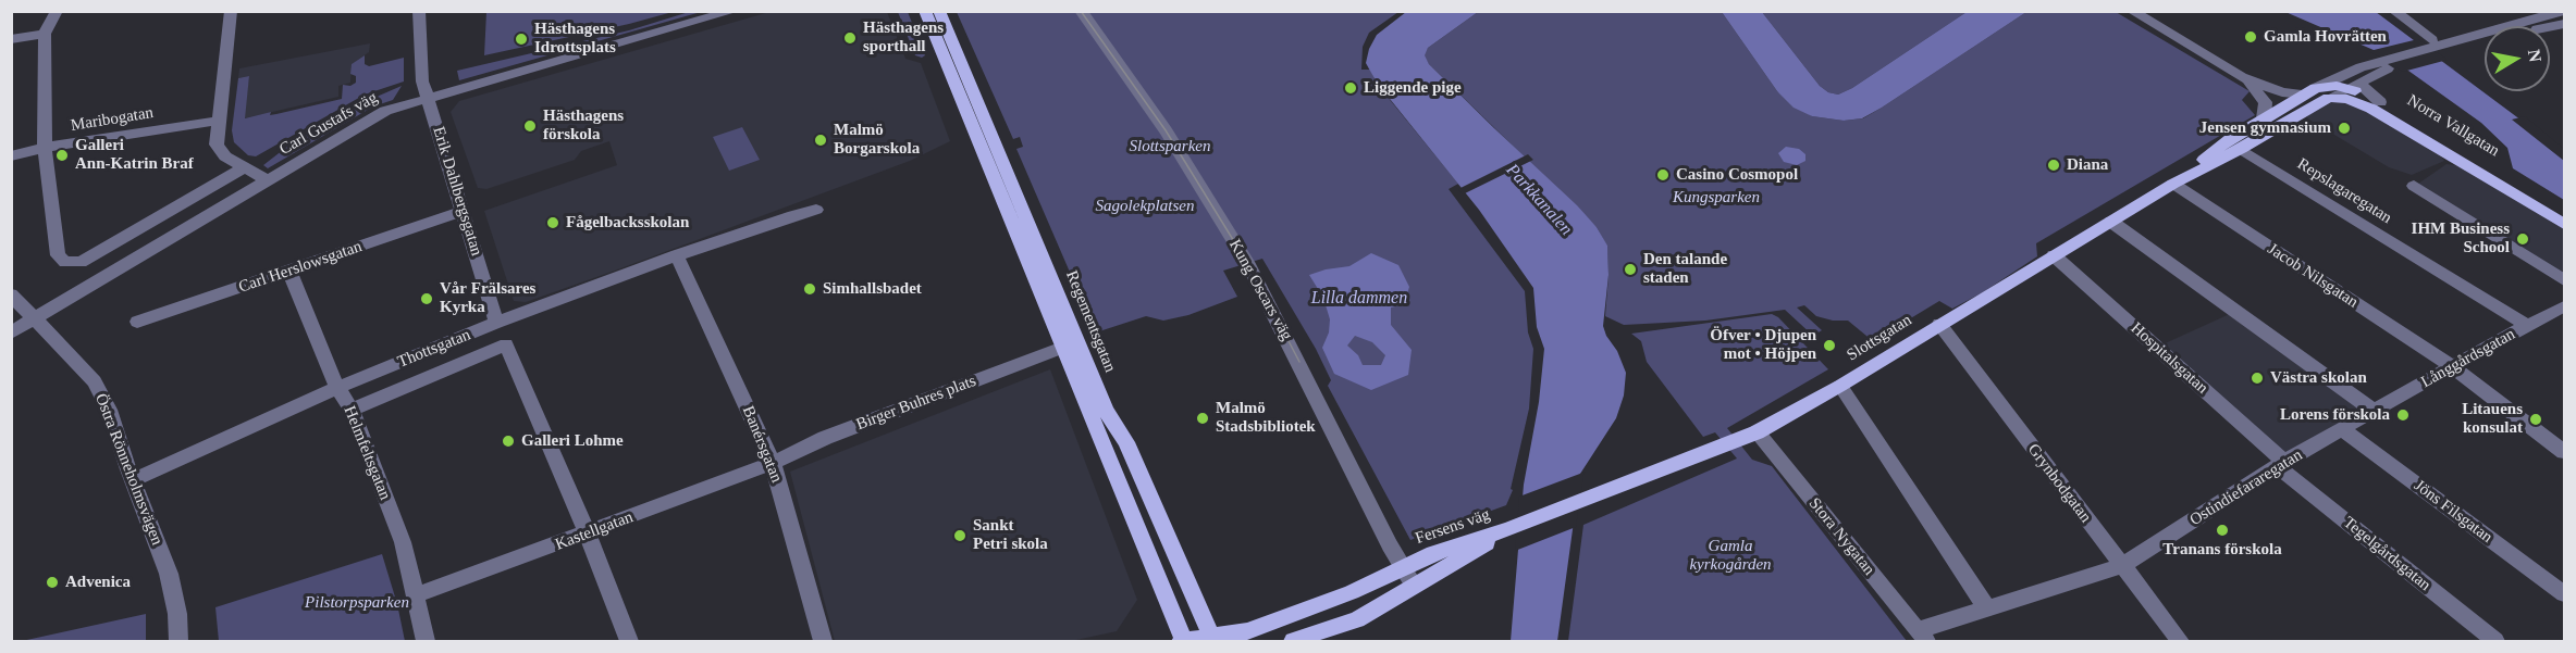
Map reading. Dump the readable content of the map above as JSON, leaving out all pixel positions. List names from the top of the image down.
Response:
{
  "streets": {
    "main road": [
      "Norra Vallgatan",
      "Regementsgatan",
      "Slottsgatan",
      "Fersens väg"
    ],
    "street": [
      "Maribogatan",
      "Carl Gustafs väg",
      "Erik Dahlbergsgatan",
      "Repslagaregatan",
      "Carl Herslowsgatan",
      "Jacob Nilsgatan",
      "Kung Oscars väg",
      "Thottsgatan",
      "Hospitalsgatan",
      "Långgårdsgatan",
      "Birger Buhres plats",
      "Banérsgatan",
      "Helmfeltsgatan",
      "Östra Rönneholmsvägen",
      "Grynbodgatan",
      "Ostindiefararegatan",
      "Jöns Filsgatan",
      "Kastellgatan",
      "Stora Nygatan",
      "Tegelgårdsgatan"
    ]
  },
  "crossings": [
    ["Carl Gustafs väg", "Erik Dahlbergsgatan"],
    ["Carl Gustafs väg", "Östra Rönneholmsvägen"],
    ["Norra Vallgatan", "Slottsgatan"],
    ["Erik Dahlbergsgatan", "Carl Herslowsgatan"],
    ["Erik Dahlbergsgatan", "Thottsgatan"],
    ["Repslagaregatan", "Slottsgatan"],
    ["Repslagaregatan", "Långgårdsgatan"],
    ["Carl Herslowsgatan", "Helmfeltsgatan"],
    ["Jacob Nilsgatan", "Slottsgatan"],
    ["Jacob Nilsgatan", "Långgårdsgatan"],
    ["Kung Oscars väg", "Fersens väg"],
    ["Regementsgatan", "Fersens väg"],
    ["Slottsgatan", "Hospitalsgatan"],
    ["Slottsgatan", "Grynbodgatan"],
    ["Slottsgatan", "Fersens väg"],
    ["Slottsgatan", "Stora Nygatan"],
    ["Thottsgatan", "Banérsgatan"],
    ["Thottsgatan", "Helmfeltsgatan"],
    ["Thottsgatan", "Östra Rönneholmsvägen"],
    ["Thottsgatan", "Kastellgatan"],
    ["Hospitalsgatan", "Ostindiefararegatan"],
    ["Hospitalsgatan", "Tegelgårdsgatan"],
    ["Långgårdsgatan", "Ostindiefararegatan"],
    ["Birger Buhres plats", "Banérsgatan"],
    ["Birger Buhres plats", "Kastellgatan"],
    ["Banérsgatan", "Kastellgatan"],
    ["Helmfeltsgatan", "Kastellgatan"],
    ["Grynbodgatan", "Ostindiefararegatan"],
    ["Ostindiefararegatan", "Jöns Filsgatan"],
    ["Ostindiefararegatan", "Stora Nygatan"],
    ["Ostindiefararegatan", "Tegelgårdsgatan"]
  ],
  "water": ["Parkkanalen", "Lilla dammen"],
  "parks": [
    "Slottsparken",
    "Kungsparken",
    "Sagolekplatsen",
    "Gamla kyrkogården",
    "Pilstorpsparken"
  ],
  "places": [
    "Gamla Hovrätten",
    "Hästhagens sporthall",
    "Hästhagens Idrottsplats",
    "Liggende pige",
    "Hästhagens förskola",
    "Jensen gymnasium",
    "Malmö Borgarskola",
    "Galleri Ann-Katrin Braf",
    "Diana",
    "Casino Cosmopol",
    "Fågelbacksskolan",
    "IHM Business School",
    "Den talande staden",
    "Simhallsbadet",
    "Vår Frälsares Kyrka",
    "Öfver • Djupen mot • Höjpen",
    "Västra skolan",
    "Lorens förskola",
    "Malmö Stadsbibliotek",
    "Litauens konsulat",
    "Galleri Lohme",
    "Tranans förskola",
    "Sankt Petri skola",
    "Advenica"
  ],
  "north": "right"
}
